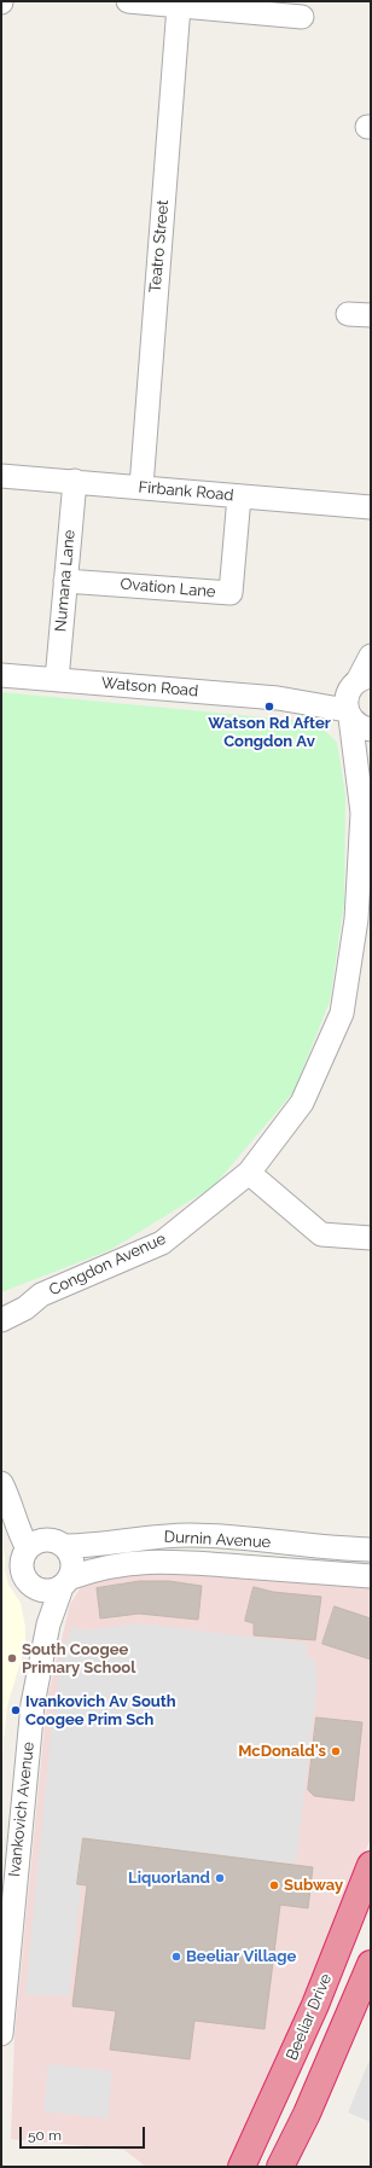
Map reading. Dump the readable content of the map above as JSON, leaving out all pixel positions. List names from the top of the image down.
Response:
{
  "streets": {
    "highway": ["Beeliar Drive"],
    "street": [
      "Teatro Street",
      "Firbank Road",
      "Numana Lane",
      "Ovation Lane",
      "Watson Road",
      "Congdon Avenue",
      "Durnin Avenue",
      "Ivankovich Avenue"
    ]
  },
  "crossings": [
    ["Teatro Street", "Firbank Road"],
    ["Firbank Road", "Numana Lane"],
    ["Firbank Road", "Ovation Lane"],
    ["Numana Lane", "Ovation Lane"],
    ["Numana Lane", "Watson Road"],
    ["Watson Road", "Congdon Avenue"],
    ["Durnin Avenue", "Ivankovich Avenue"]
  ],
  "places": [
    "Watson Rd After Congdon Av",
    "South Coogee Primary School",
    "Ivankovich Av South Coogee Prim Sch",
    "McDonald's",
    "Liquorland",
    "Subway",
    "Beeliar Village"
  ],
  "scale_bar": "50 m"
}
